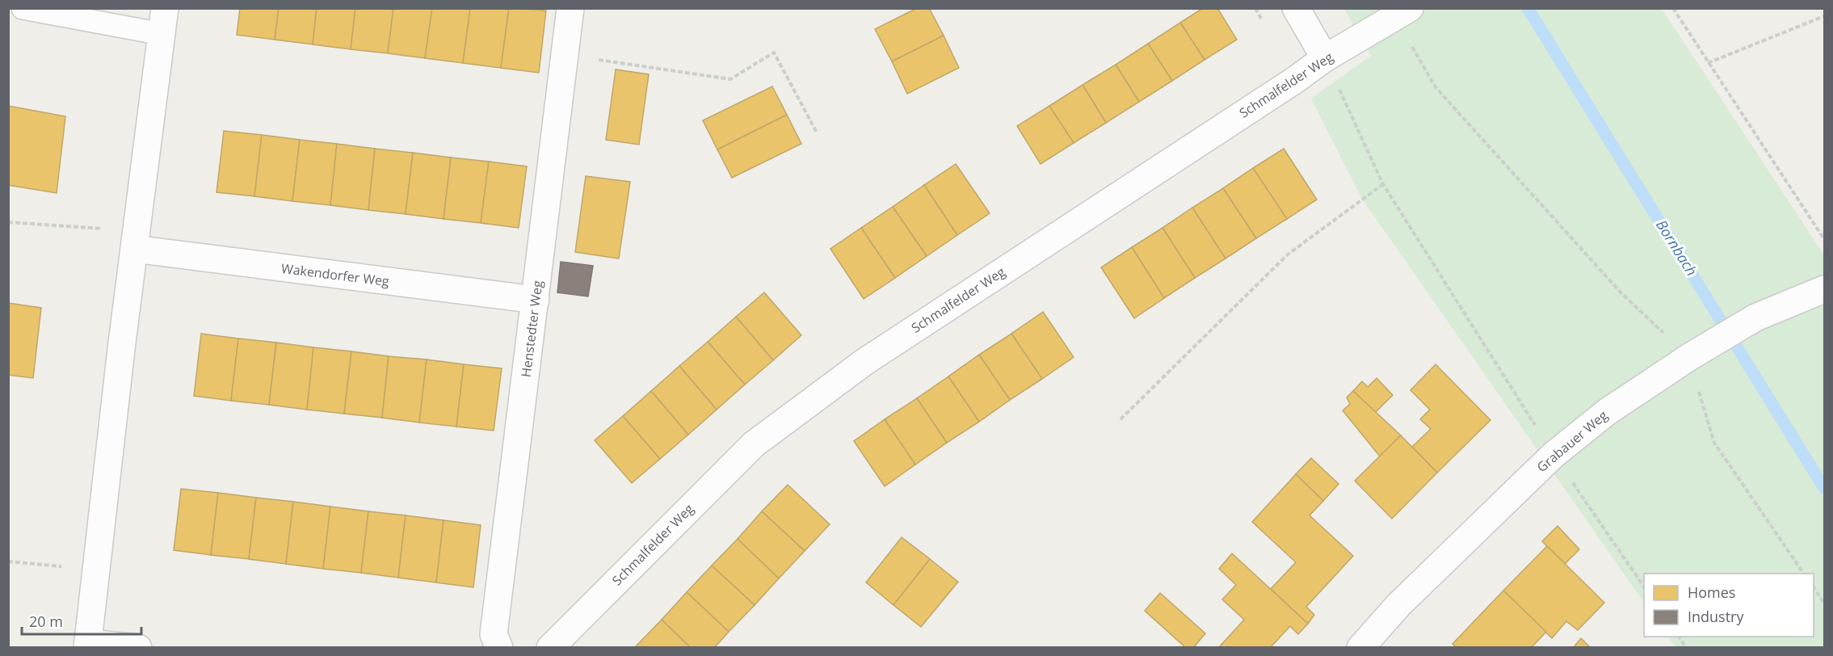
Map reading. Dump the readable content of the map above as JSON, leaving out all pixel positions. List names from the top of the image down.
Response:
{
  "streets": {
    "street": [
      "Schmalfelder Weg",
      "Wakendorfer Weg",
      "Henstedter Weg",
      "Grabauer Weg"
    ]
  },
  "crossings": [
    ["Wakendorfer Weg", "Henstedter Weg"]
  ],
  "water": ["Bornbach"],
  "legend": ["Homes", "Industry"],
  "scale_bar": "20 m"
}
